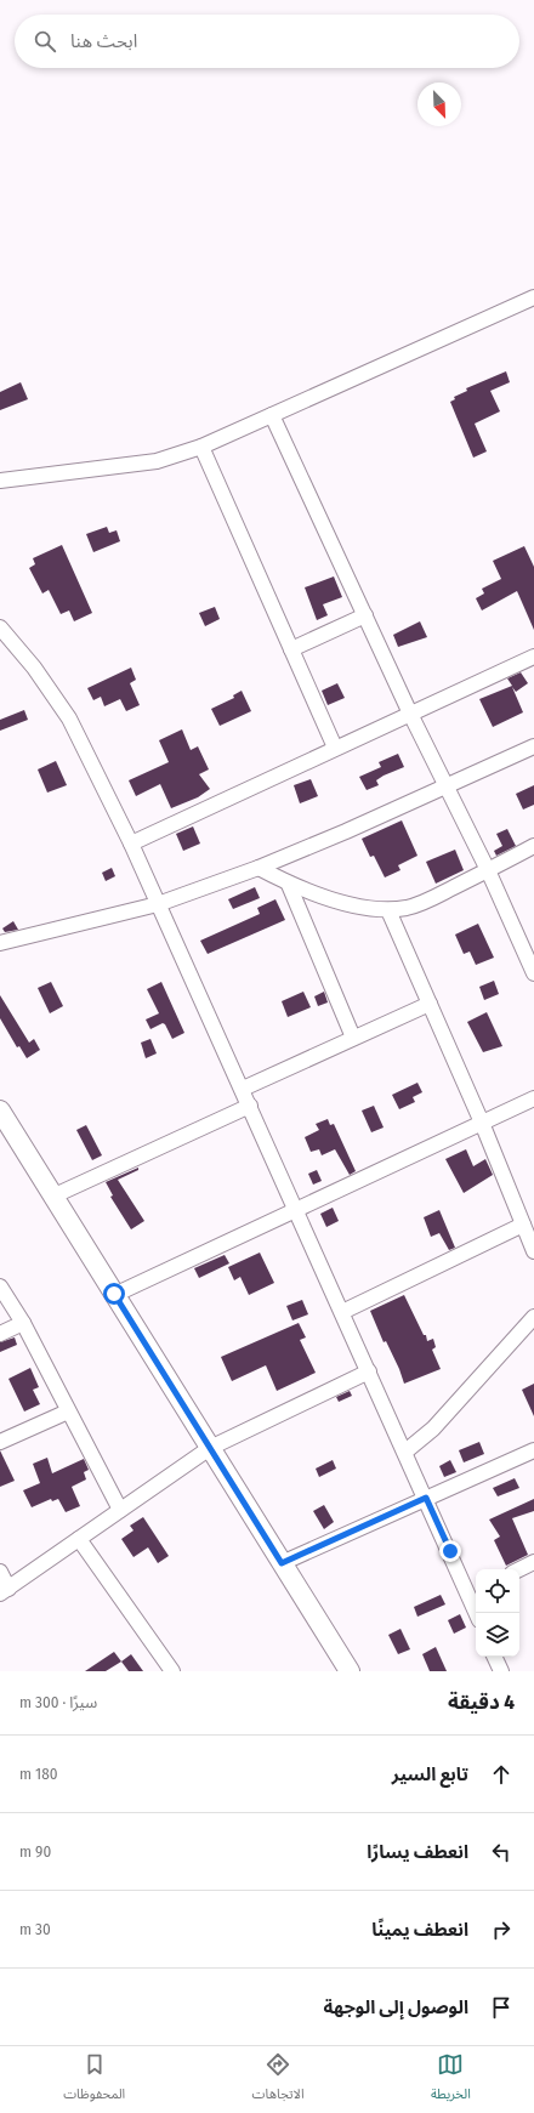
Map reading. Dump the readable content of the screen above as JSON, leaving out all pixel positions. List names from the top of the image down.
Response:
{
  "north": "bottom right",
  "page": {
    "search": "ابحث هنا",
    "heading": ["4 دقيقة", "سيرًا · 300 m"],
    "list": [
      ["تابع السير", "180 m"],
      ["انعطف يسارًا", "90 m"],
      ["انعطف يمينًا", "30 m"],
      "الوصول إلى الوجهة"
    ],
    "nav": ["الخريطة", "الاتجاهات", "المحفوظات"]
  }
}
